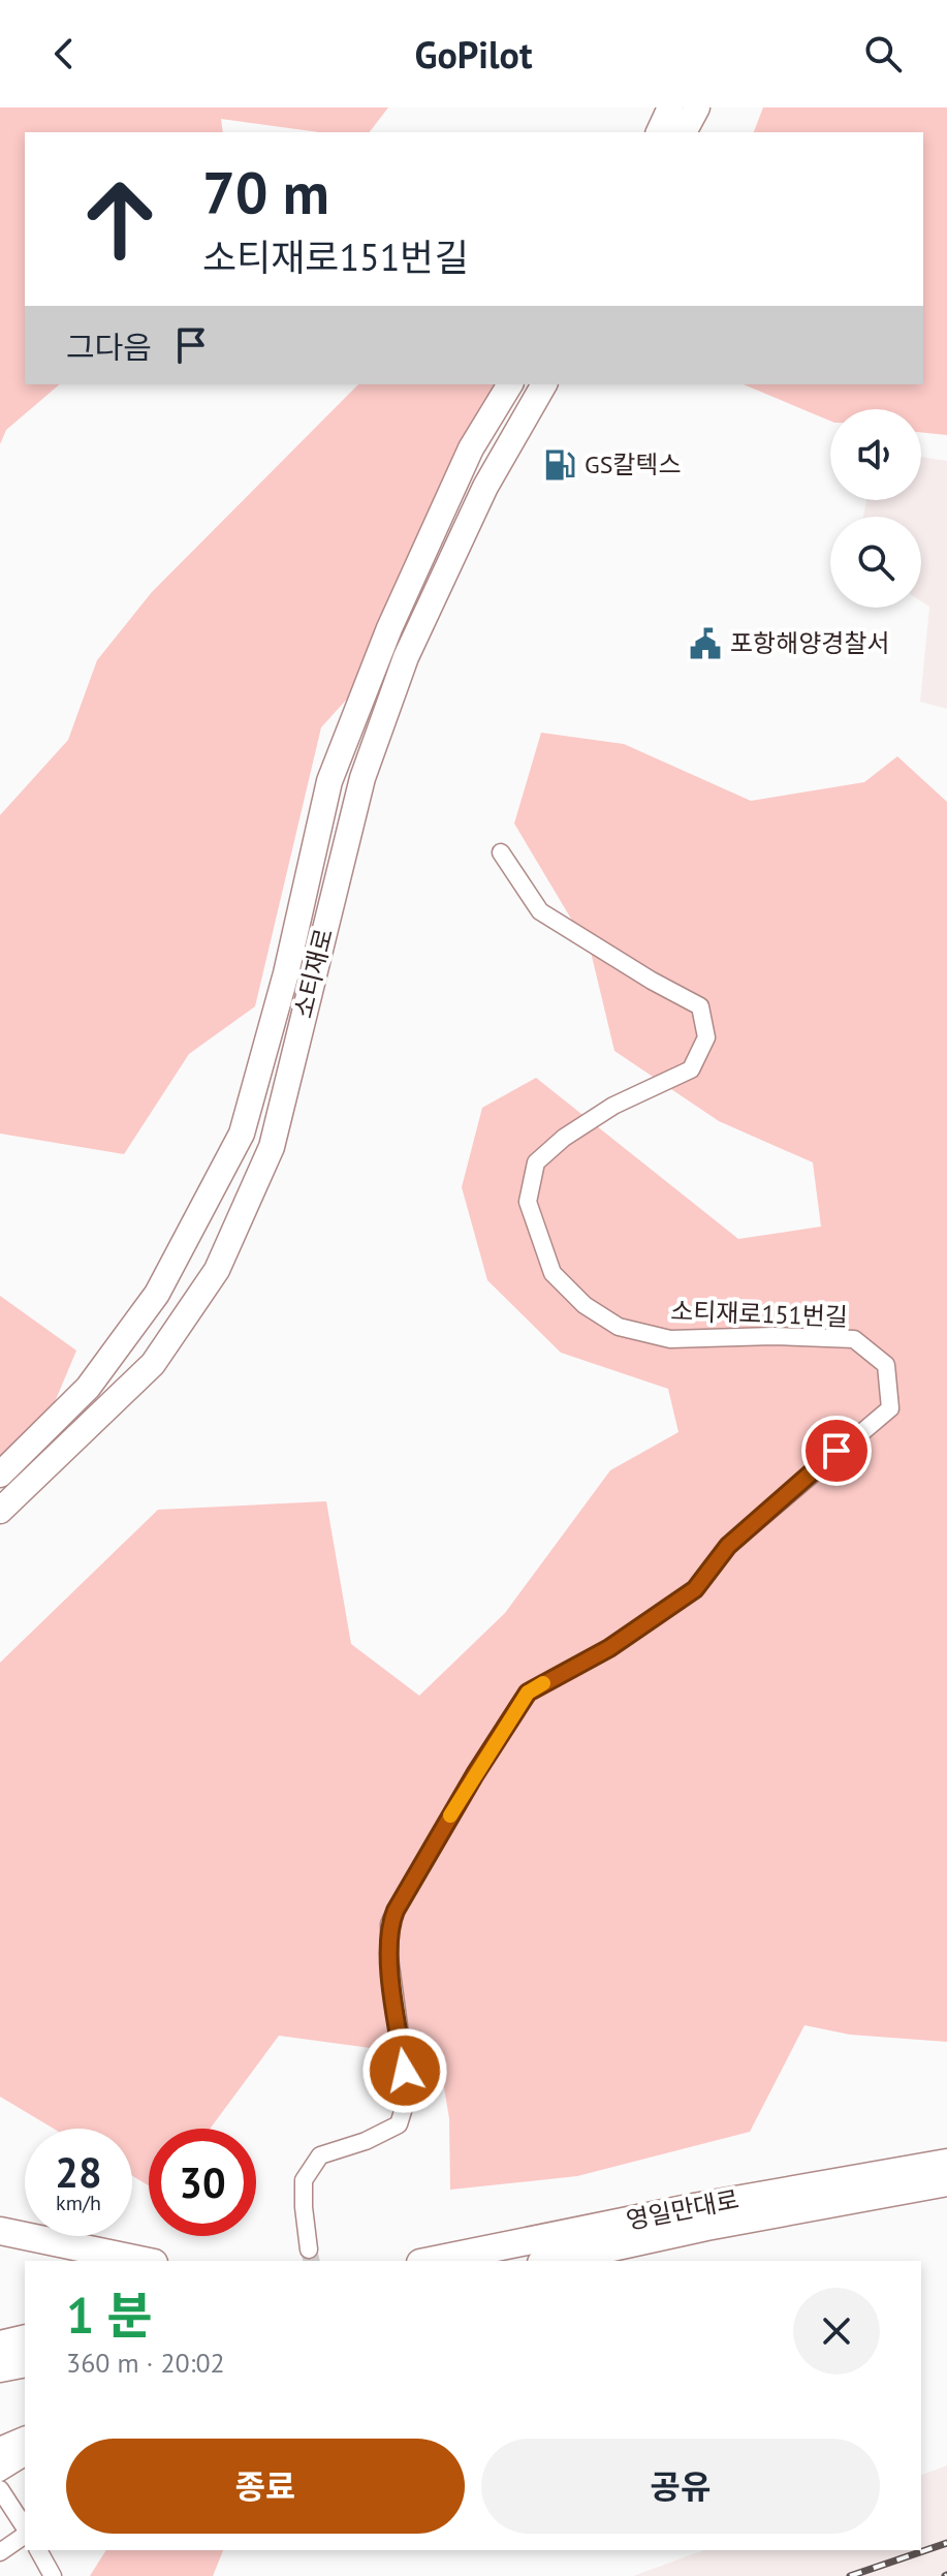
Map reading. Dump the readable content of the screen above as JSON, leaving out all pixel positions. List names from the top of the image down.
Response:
{
  "streets": {
    "highway": ["영일만대로"],
    "main road": ["소티재로"],
    "street": ["소티재로151번길"]
  },
  "places": {
    "fuel station": ["GS칼텍스"],
    "public building": ["포항해양경찰서"]
  },
  "page": {
    "header": "GoPilot",
    "turn": ["70 m", "소티재로151번길"],
    "then": "그다음",
    "speed": "28 km/h",
    "limit": "30",
    "heading": ["1 분", "360 m · 20:02"],
    "buttons": ["종료", "공유"]
  }
}
